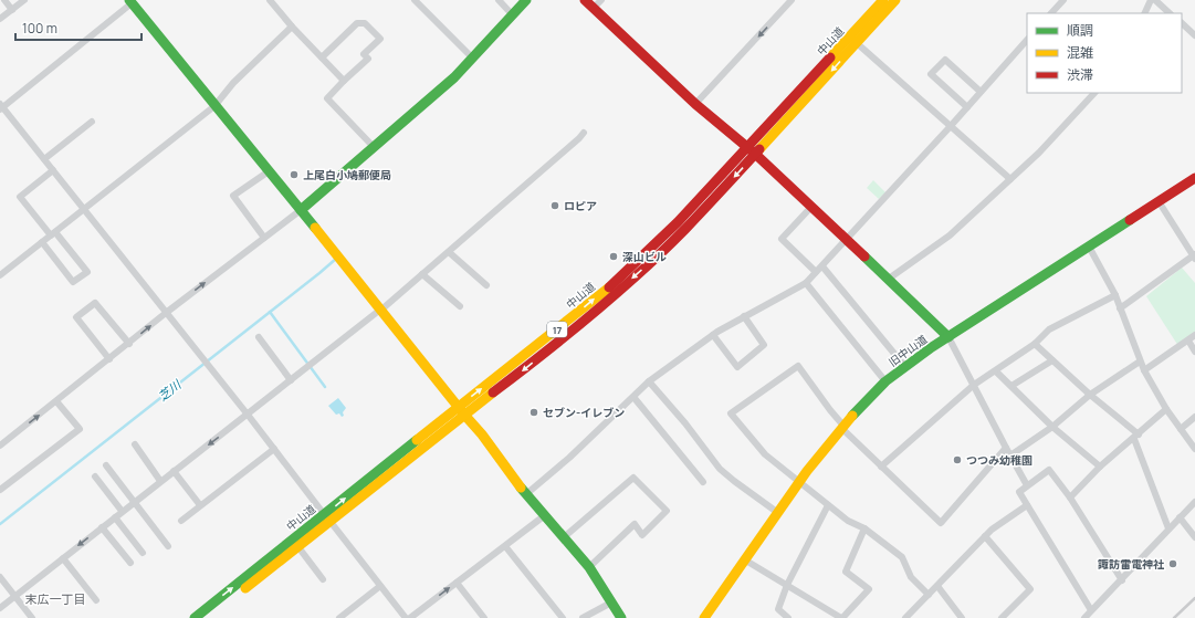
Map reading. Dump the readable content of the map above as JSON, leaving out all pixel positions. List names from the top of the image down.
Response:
{
  "streets": {
    "main road": ["中山道", "17", "旧中山道"]
  },
  "districts": ["末広一丁目"],
  "water": ["芝川"],
  "places": [
    "上尾白小鳩郵便局",
    "ロピア",
    "深山ビル",
    "セブン-イレブン",
    "つつみ幼稚園",
    "諏訪雷電神社"
  ],
  "legend": ["順調", "混雑", "渋滞"],
  "scale_bar": "100 m"
}
